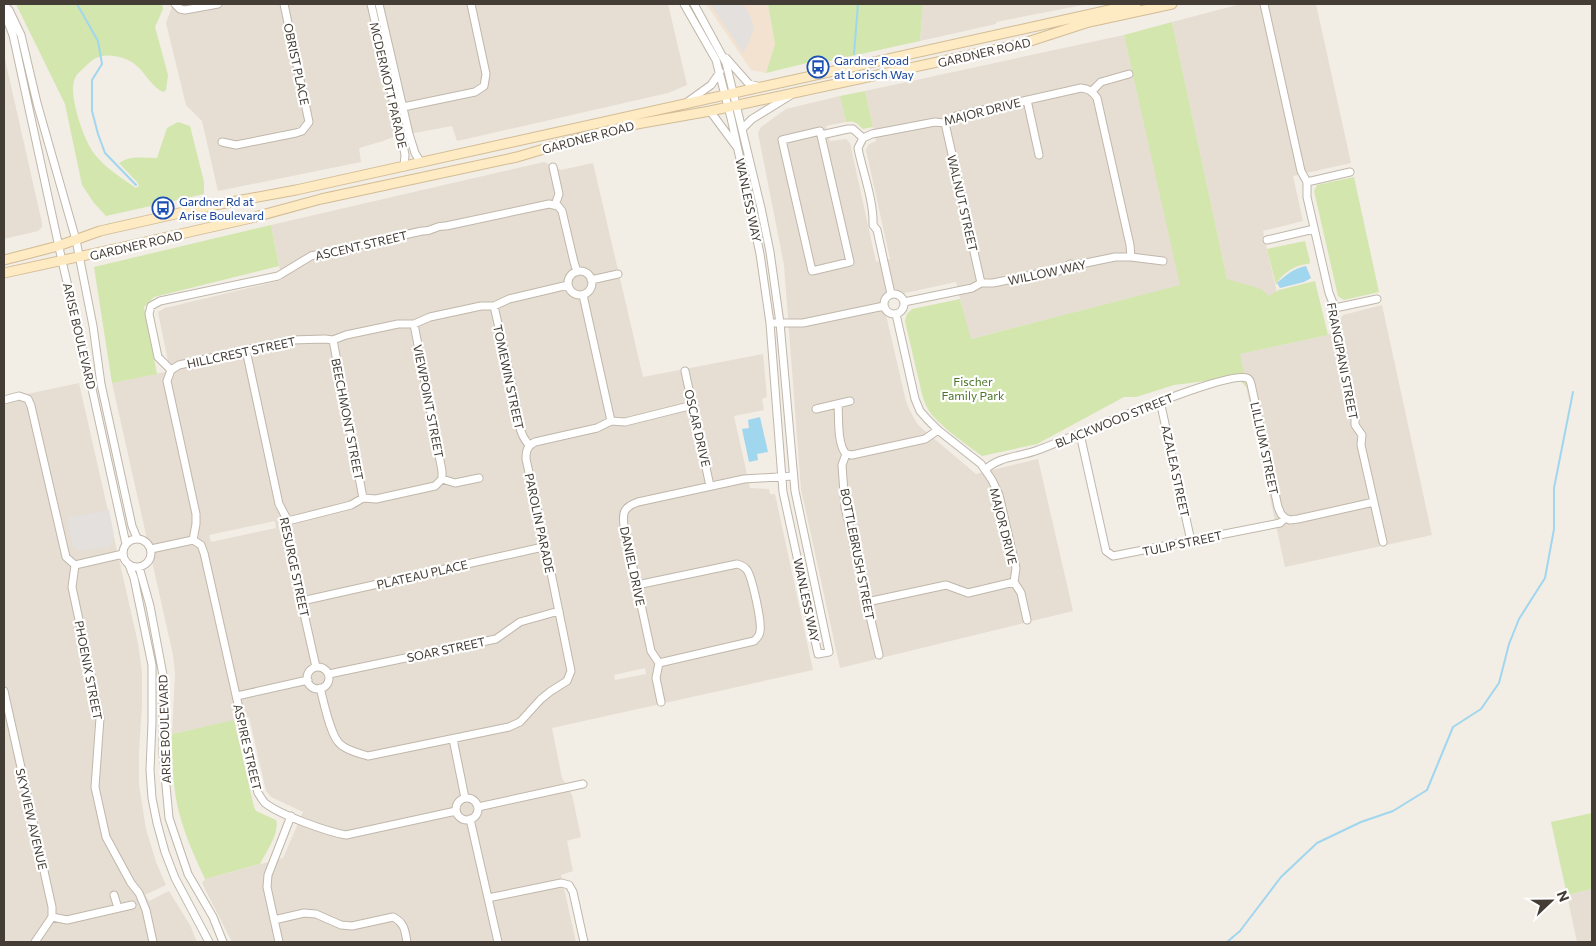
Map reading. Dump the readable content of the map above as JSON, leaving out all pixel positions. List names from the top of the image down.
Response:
{
  "streets": {
    "street": [
      "GARDNER ROAD",
      "OBRIST PLACE",
      "MCDERMOTT PARADE",
      "MAJOR DRIVE",
      "WANLESS WAY",
      "WALNUT STREET",
      "ASCENT STREET",
      "WILLOW WAY",
      "ARISE BOULEVARD",
      "HILLCREST STREET",
      "FRANGIPANI STREET",
      "TOMEWIN STREET",
      "VIEWPOINT STREET",
      "BEECHMONT STREET",
      "BLACKWOOD STREET",
      "OSCAR DRIVE",
      "LILLIUM STREET",
      "AZALEA STREET",
      "PAROLIN PARADE",
      "TULIP STREET",
      "BOTTLEBRUSH STREET",
      "DANIEL DRIVE",
      "RESURGE STREET",
      "PLATEAU PLACE",
      "SOAR STREET",
      "PHOENIX STREET",
      "ASPIRE STREET",
      "SKYVIEW AVENUE"
    ]
  },
  "crossings": [
    ["GARDNER ROAD", "MCDERMOTT PARADE"],
    ["GARDNER ROAD", "WANLESS WAY"],
    ["GARDNER ROAD", "ARISE BOULEVARD"],
    ["MAJOR DRIVE", "WALNUT STREET"],
    ["MAJOR DRIVE", "WILLOW WAY"],
    ["MAJOR DRIVE", "BLACKWOOD STREET"],
    ["WANLESS WAY", "DANIEL DRIVE"],
    ["WALNUT STREET", "WILLOW WAY"],
    ["ASCENT STREET", "HILLCREST STREET"],
    ["HILLCREST STREET", "TOMEWIN STREET"],
    ["HILLCREST STREET", "VIEWPOINT STREET"],
    ["HILLCREST STREET", "BEECHMONT STREET"],
    ["HILLCREST STREET", "RESURGE STREET"],
    ["HILLCREST STREET", "ASPIRE STREET"],
    ["FRANGIPANI STREET", "TULIP STREET"],
    ["TOMEWIN STREET", "PAROLIN PARADE"],
    ["BLACKWOOD STREET", "LILLIUM STREET"],
    ["BLACKWOOD STREET", "AZALEA STREET"],
    ["BLACKWOOD STREET", "TULIP STREET"],
    ["OSCAR DRIVE", "DANIEL DRIVE"],
    ["LILLIUM STREET", "TULIP STREET"],
    ["AZALEA STREET", "TULIP STREET"],
    ["PAROLIN PARADE", "PLATEAU PLACE"],
    ["PAROLIN PARADE", "SOAR STREET"],
    ["RESURGE STREET", "PLATEAU PLACE"],
    ["RESURGE STREET", "SOAR STREET"]
  ],
  "parks": ["Fischer Family Park"],
  "places": {
    "bus stop": ["Gardner Road at Lorisch Way", "Gardner Rd at Arise Boulevard"]
  },
  "north": "right"
}
